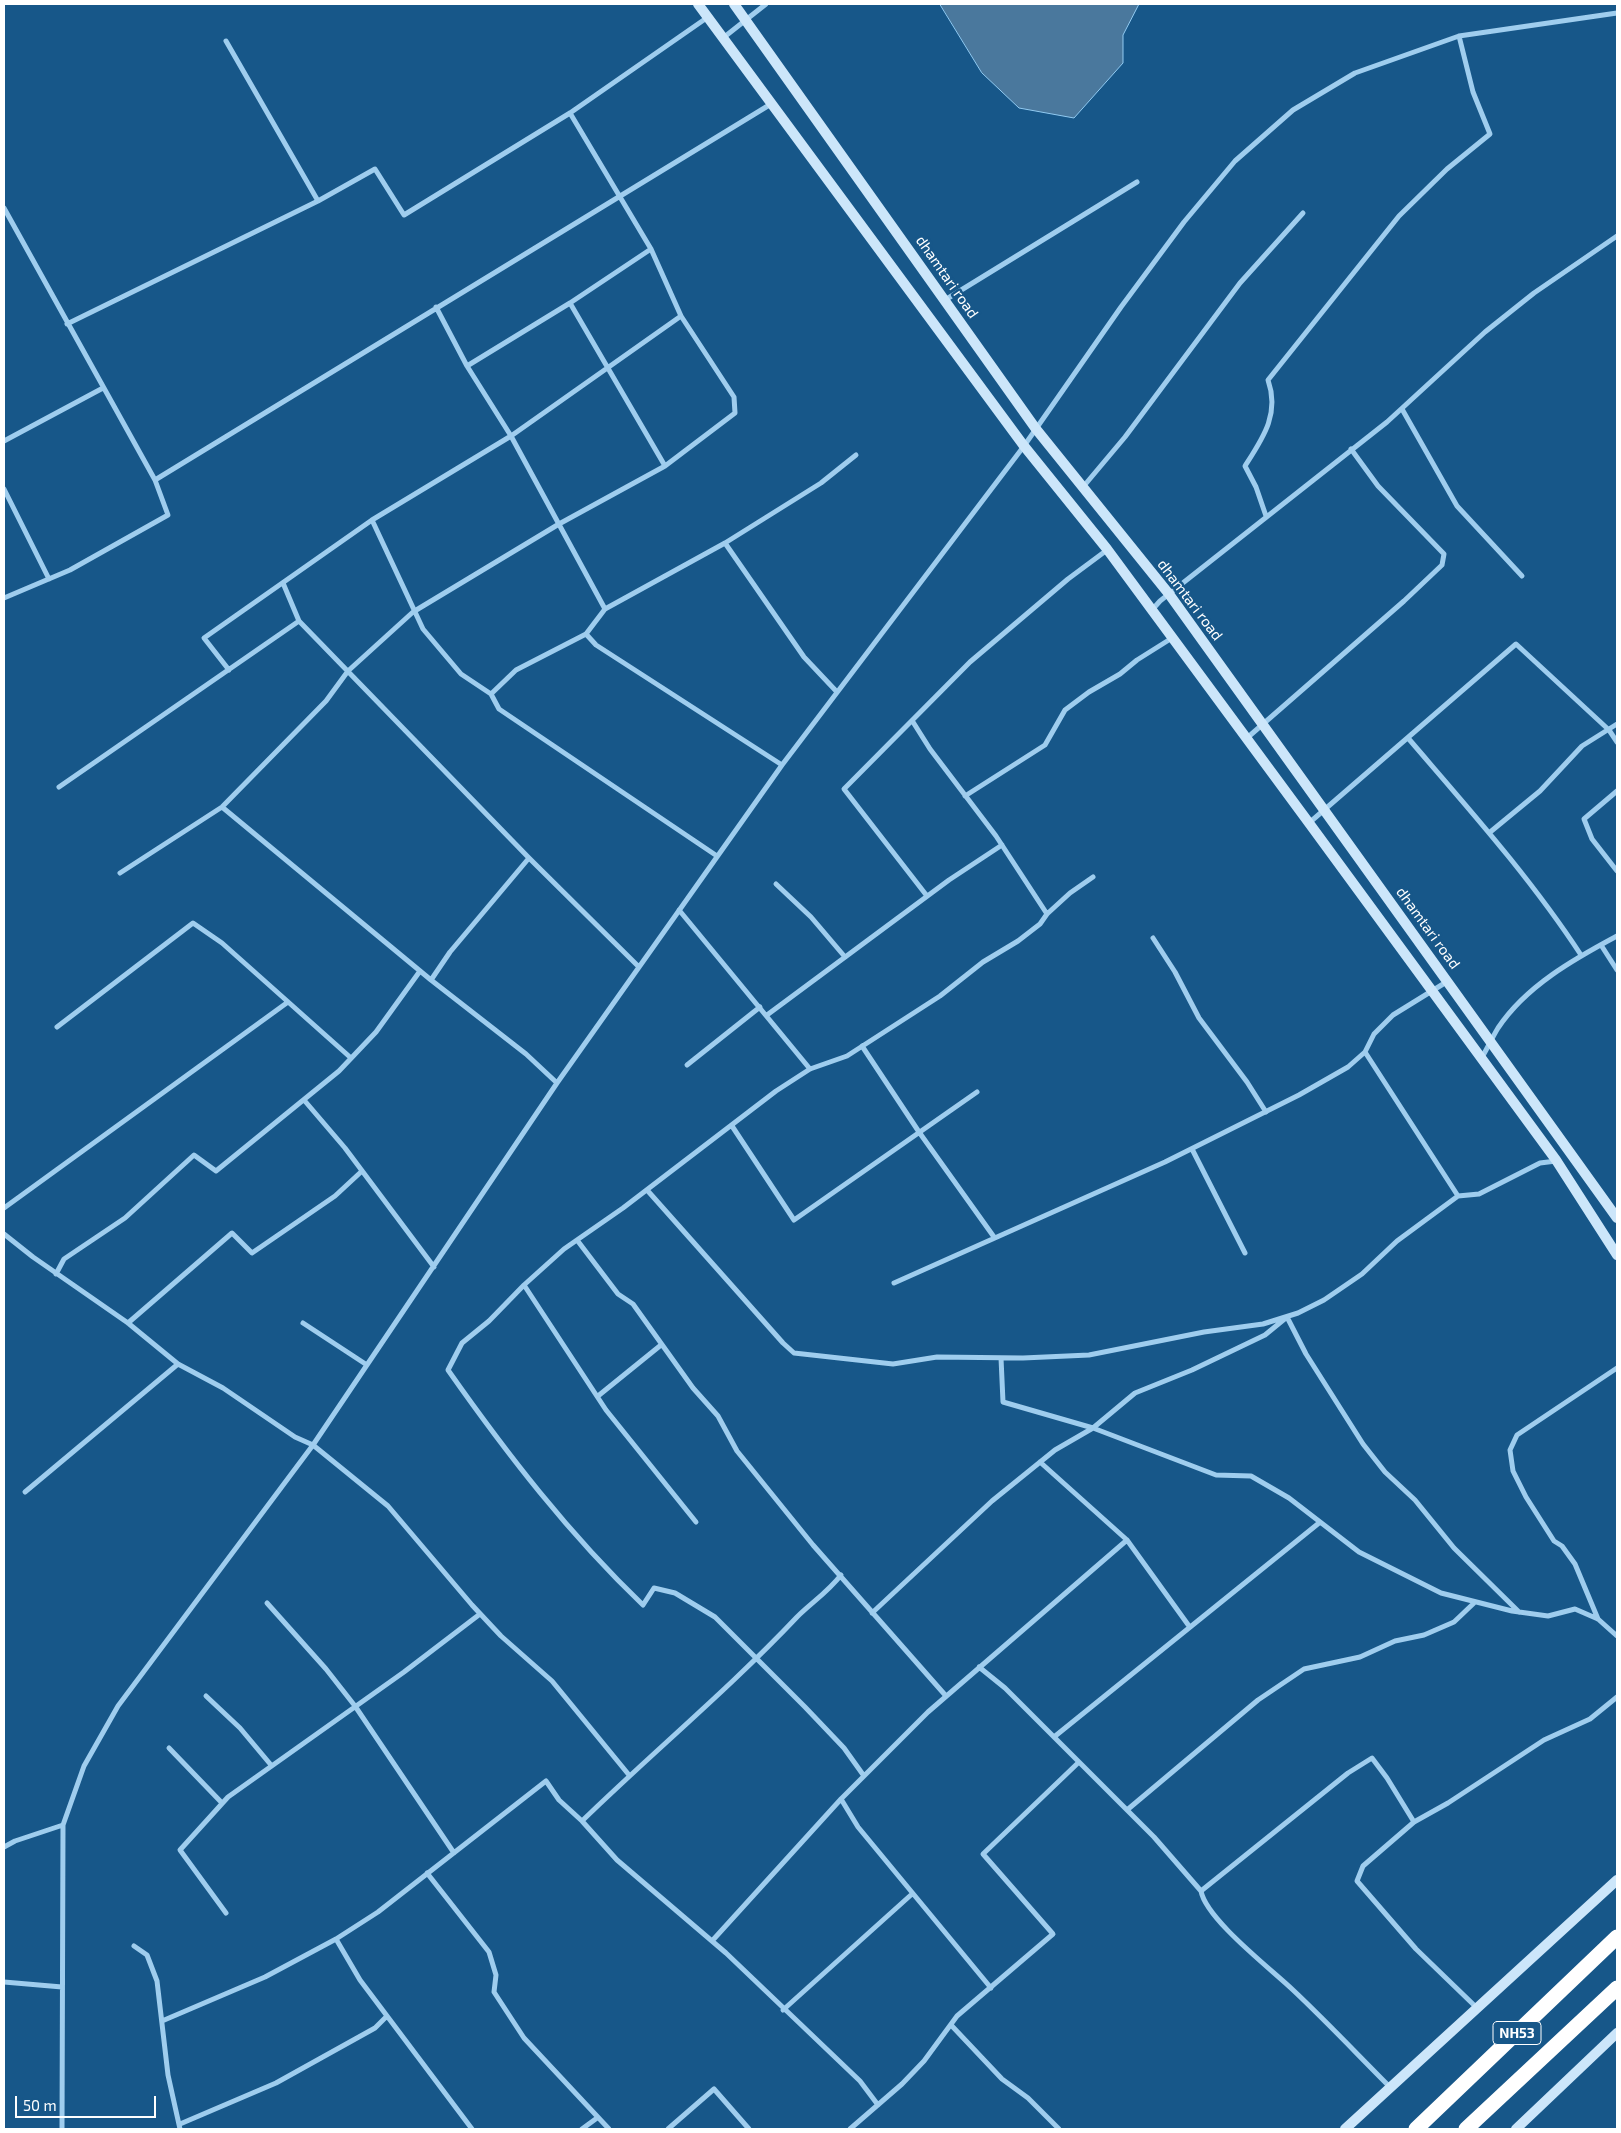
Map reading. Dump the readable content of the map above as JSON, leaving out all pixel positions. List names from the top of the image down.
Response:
{
  "streets": {
    "highway": ["NH53"],
    "main road": ["dhamtari road"]
  },
  "scale_bar": "50 m"
}
